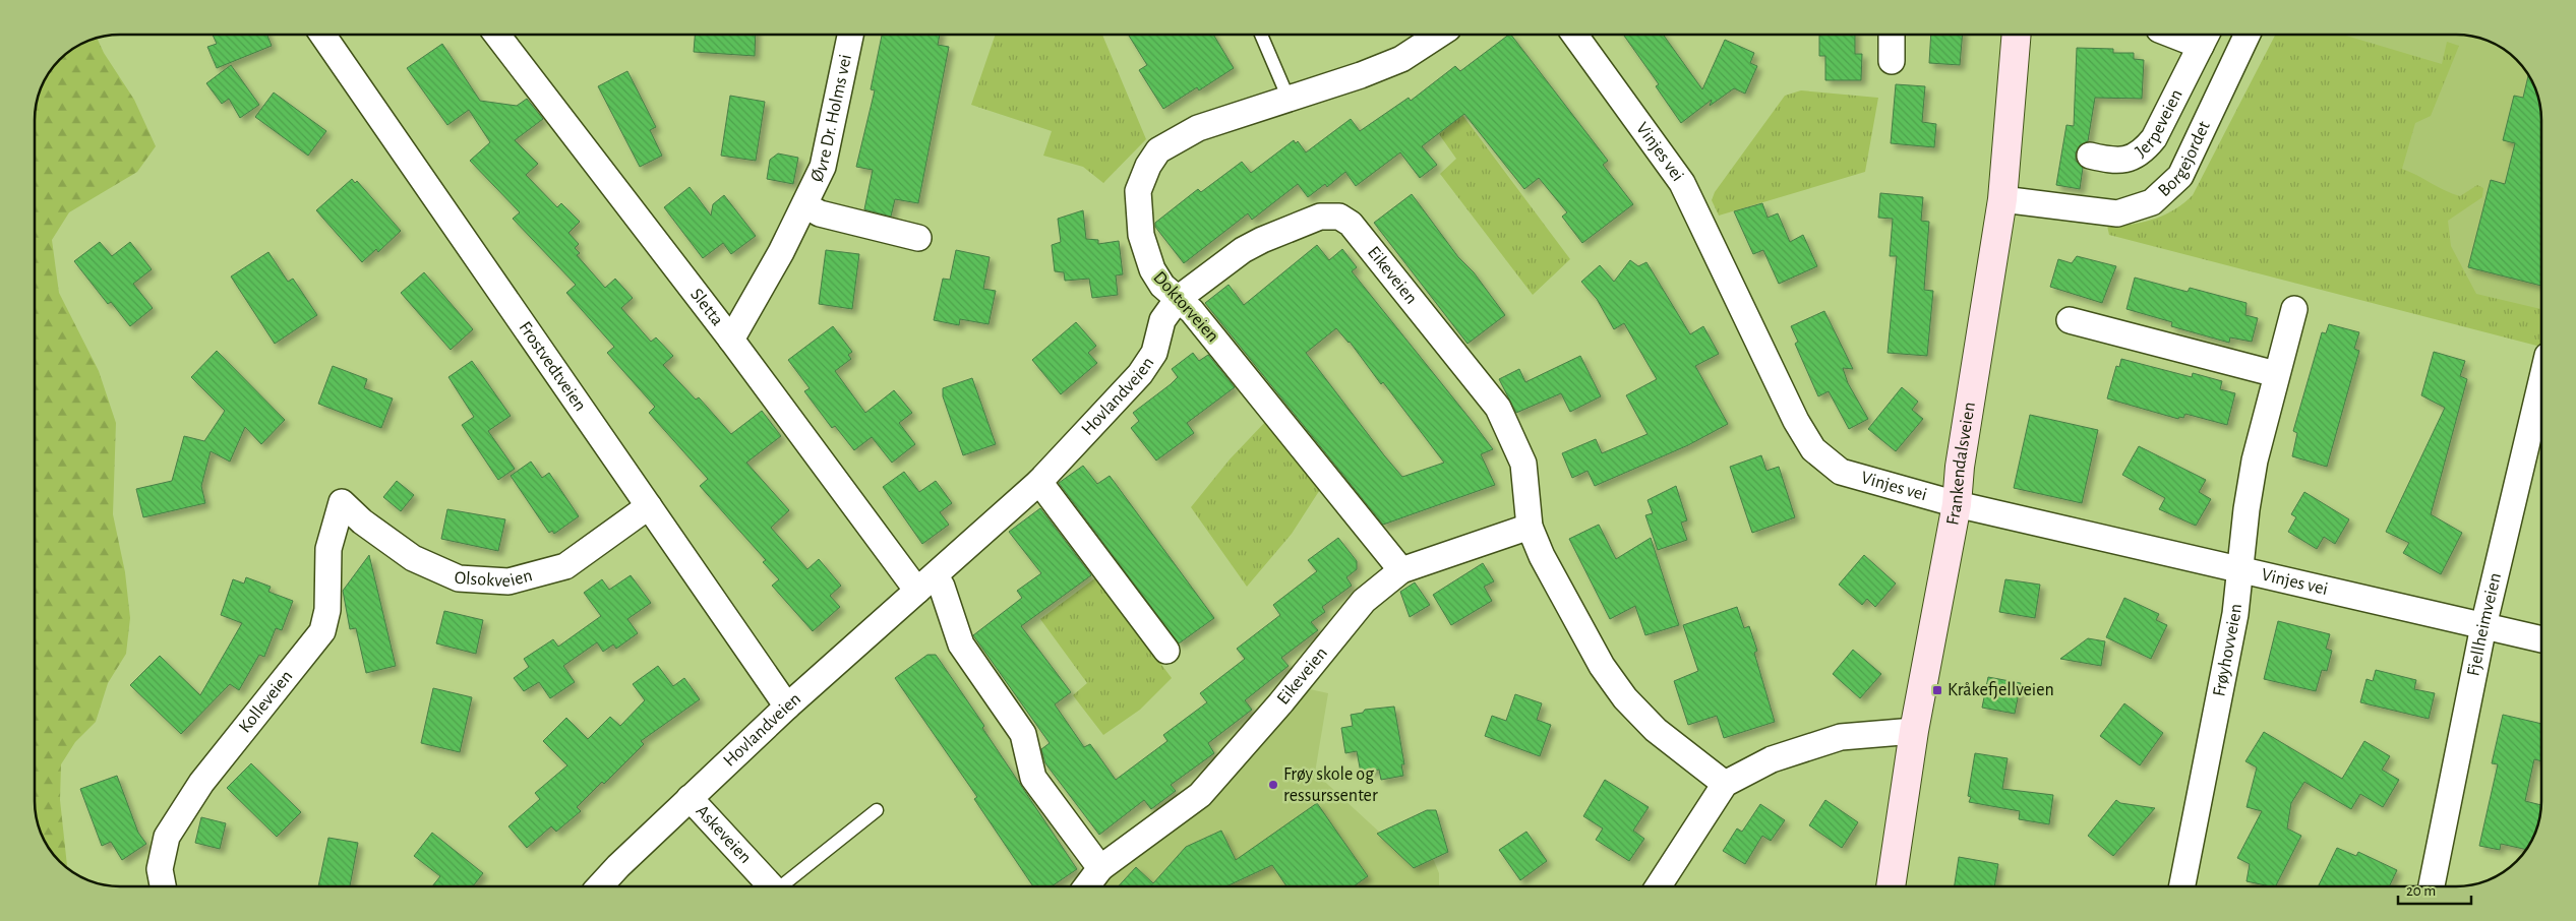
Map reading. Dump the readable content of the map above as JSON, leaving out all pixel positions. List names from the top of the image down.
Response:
{
  "streets": {
    "main road": ["Frankendalsveien"],
    "street": [
      "Øvre Dr. Holms vei",
      "Jerpeveien",
      "Vinjes vei",
      "Borgejordet",
      "Eikeveien",
      "Doktorveien",
      "Sletta",
      "Frostvedtveien",
      "Hovlandveien",
      "Olsokveien",
      "Fjellheimveien",
      "Frøyhovveien",
      "Kolleveien",
      "Askeveien"
    ]
  },
  "crossings": [
    ["Øvre Dr. Holms vei", "Sletta"],
    ["Vinjes vei", "Frankendalsveien"],
    ["Vinjes vei", "Fjellheimveien"],
    ["Vinjes vei", "Frøyhovveien"],
    ["Borgejordet", "Frankendalsveien"],
    ["Eikeveien", "Doktorveien"],
    ["Eikeveien", "Hovlandveien"],
    ["Doktorveien", "Hovlandveien"],
    ["Sletta", "Hovlandveien"],
    ["Frostvedtveien", "Hovlandveien"],
    ["Frostvedtveien", "Olsokveien"],
    ["Hovlandveien", "Askeveien"],
    ["Olsokveien", "Kolleveien"]
  ],
  "places": {
    "transit": ["Kråkefjellveien"],
    "other": ["Frøy skole og ressurssenter"]
  },
  "scale_bar": "20 m"
}
